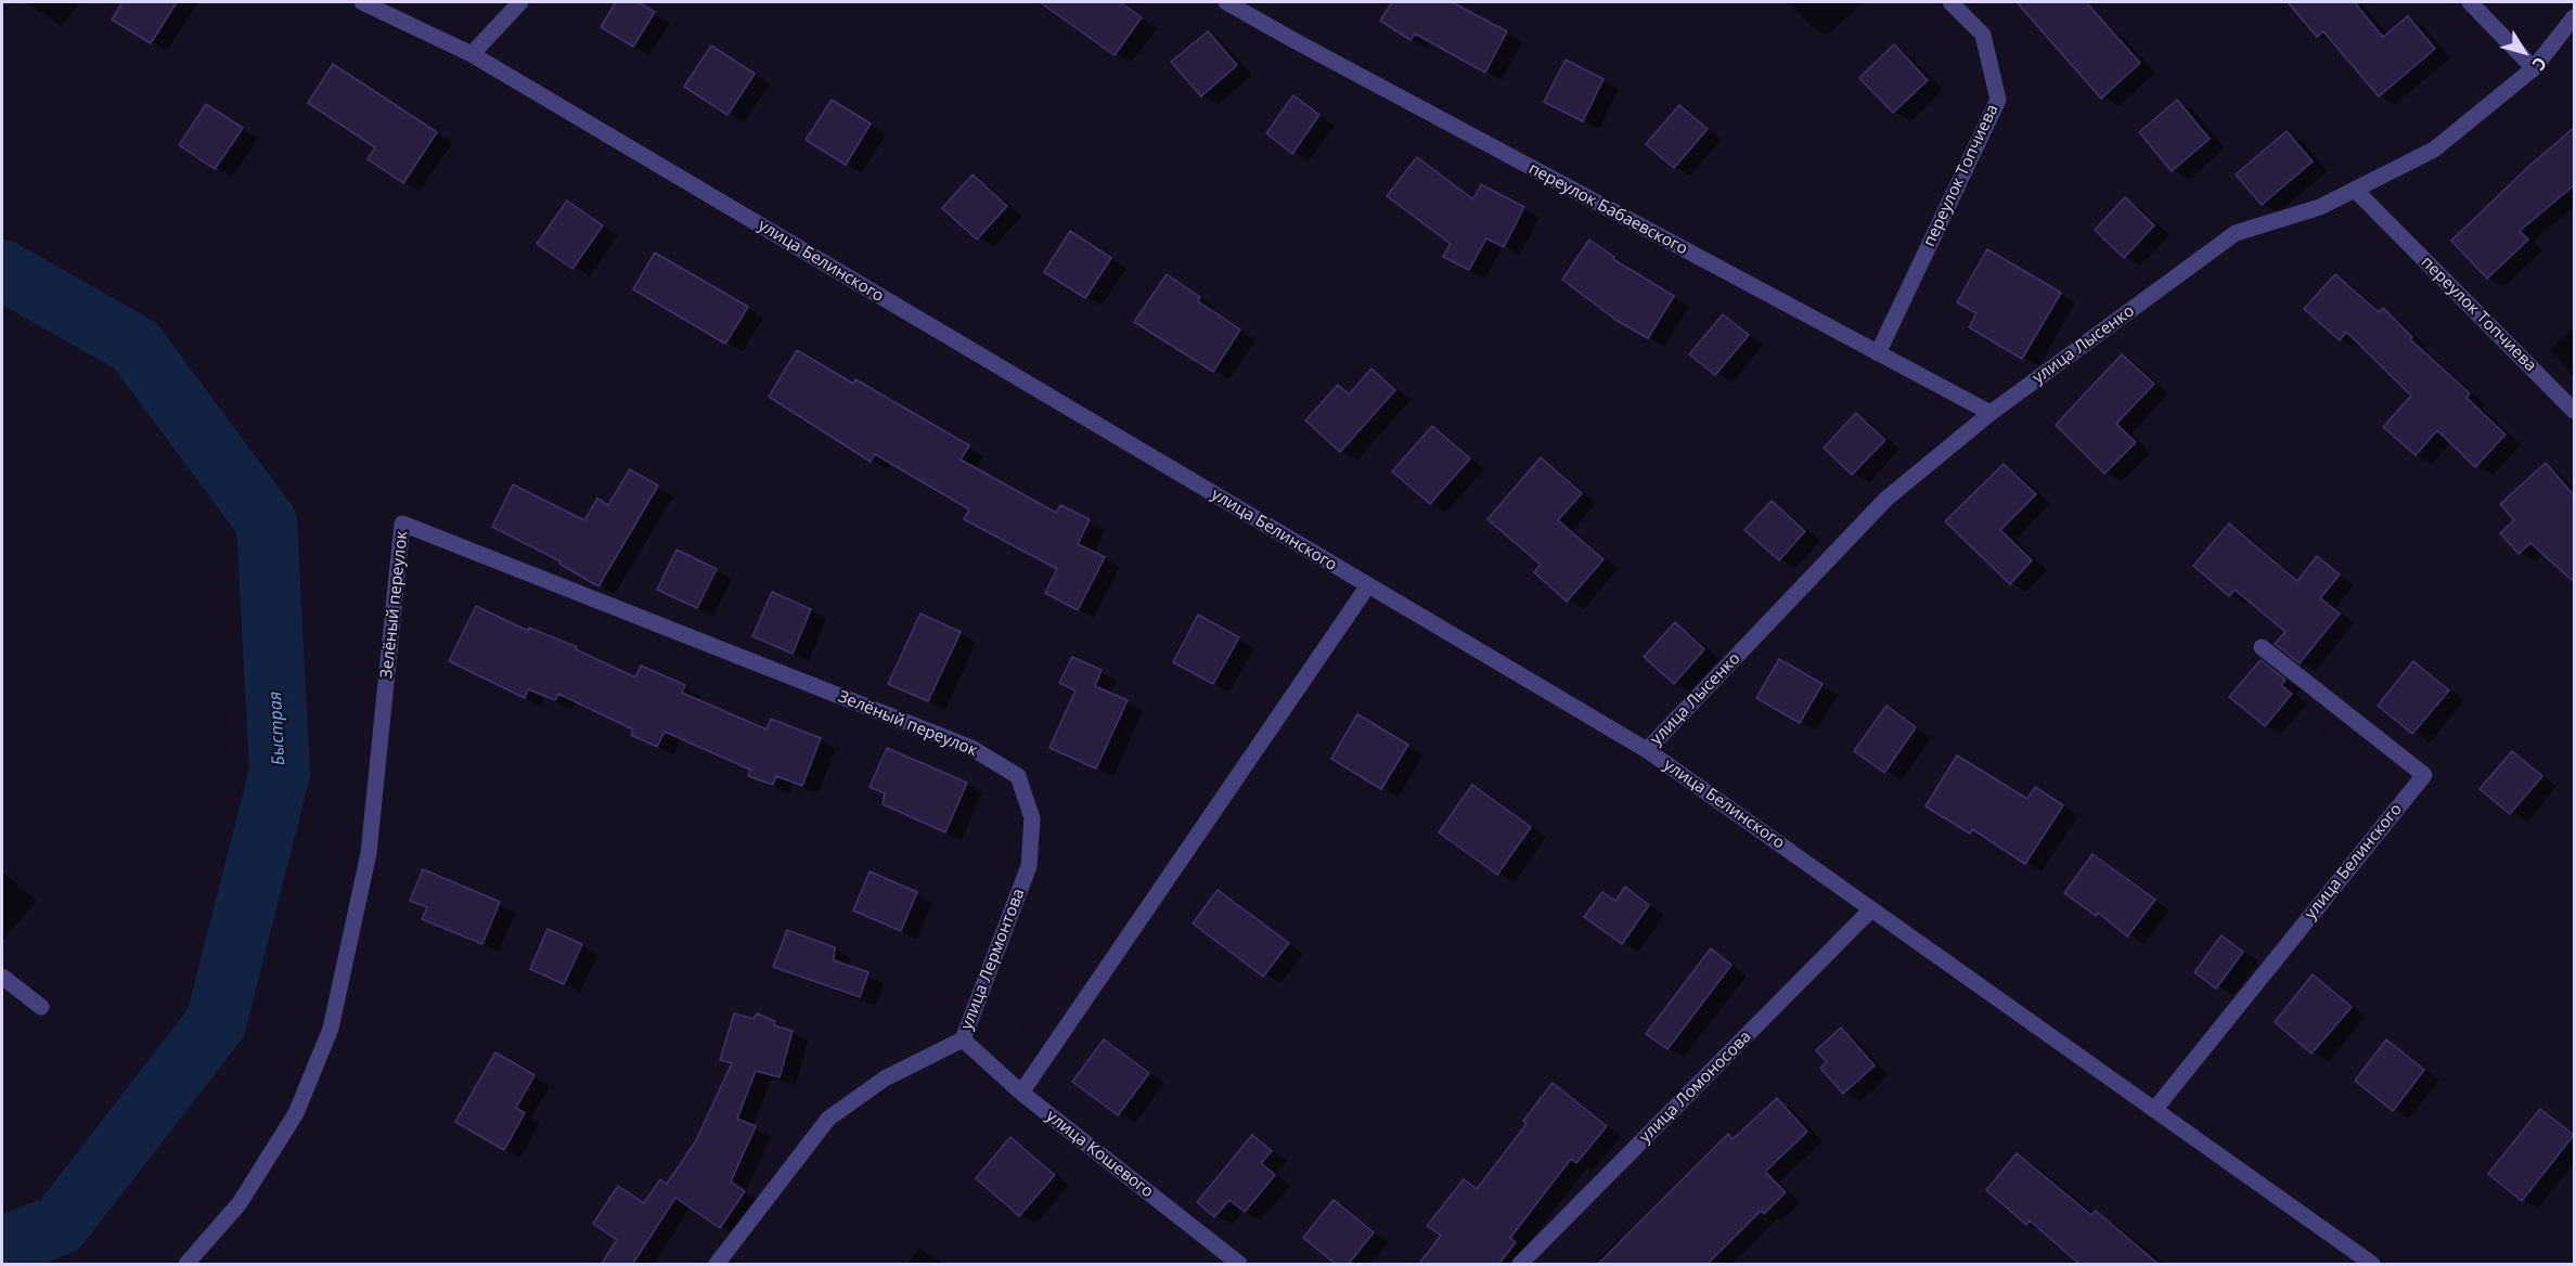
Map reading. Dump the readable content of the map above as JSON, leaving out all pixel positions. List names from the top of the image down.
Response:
{
  "streets": {
    "street": [
      "переулок Топчиева",
      "переулок Бабаевского",
      "улица Белинского",
      "улица Лысенко",
      "Зелёный переулок",
      "улица Лермонтова",
      "улица Ломоносова",
      "улица Кошевого"
    ]
  },
  "crossings": [
    ["переулок Топчиева", "переулок Бабаевского"],
    ["переулок Топчиева", "улица Лысенко"],
    ["переулок Бабаевского", "улица Лысенко"],
    ["улица Белинского", "улица Лысенко"],
    ["улица Белинского", "улица Ломоносова"],
    ["Зелёный переулок", "улица Лермонтова"],
    ["улица Лермонтова", "улица Кошевого"]
  ],
  "water": ["Быстрая"],
  "north": "bottom right"
}
